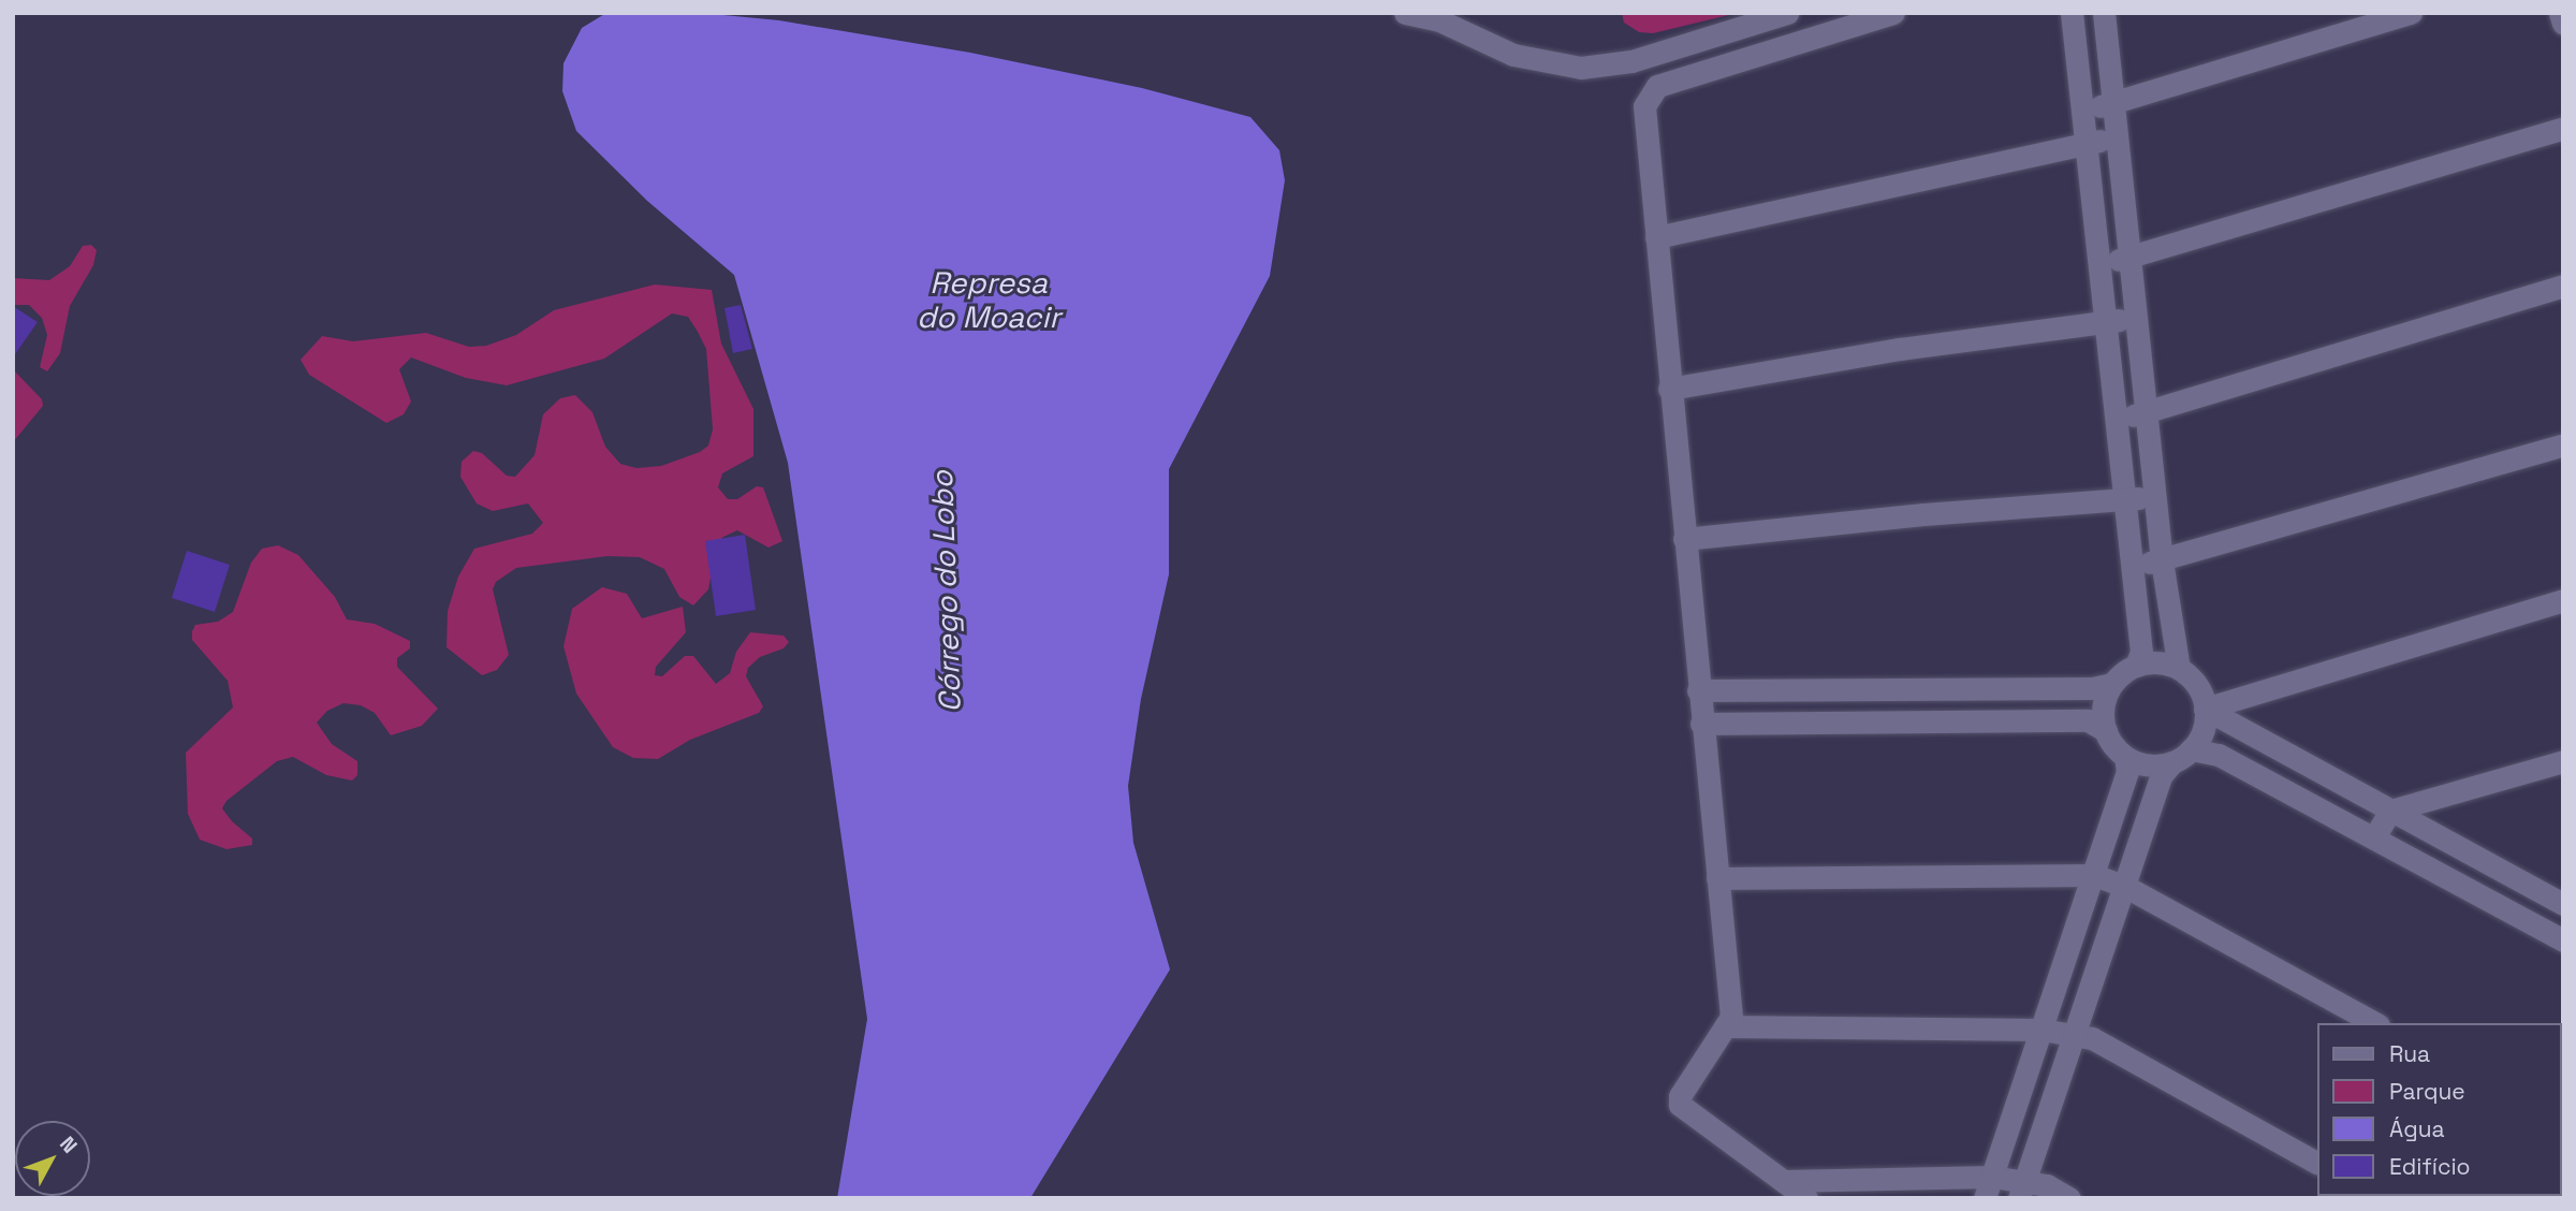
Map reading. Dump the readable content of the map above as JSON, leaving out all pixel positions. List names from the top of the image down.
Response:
{
  "water": ["Represa do Moacir", "Córrego do Lobo"],
  "legend": [
    "Rua",
    "Parque",
    "Água",
    "Edifício"
  ],
  "north": "top right"
}
